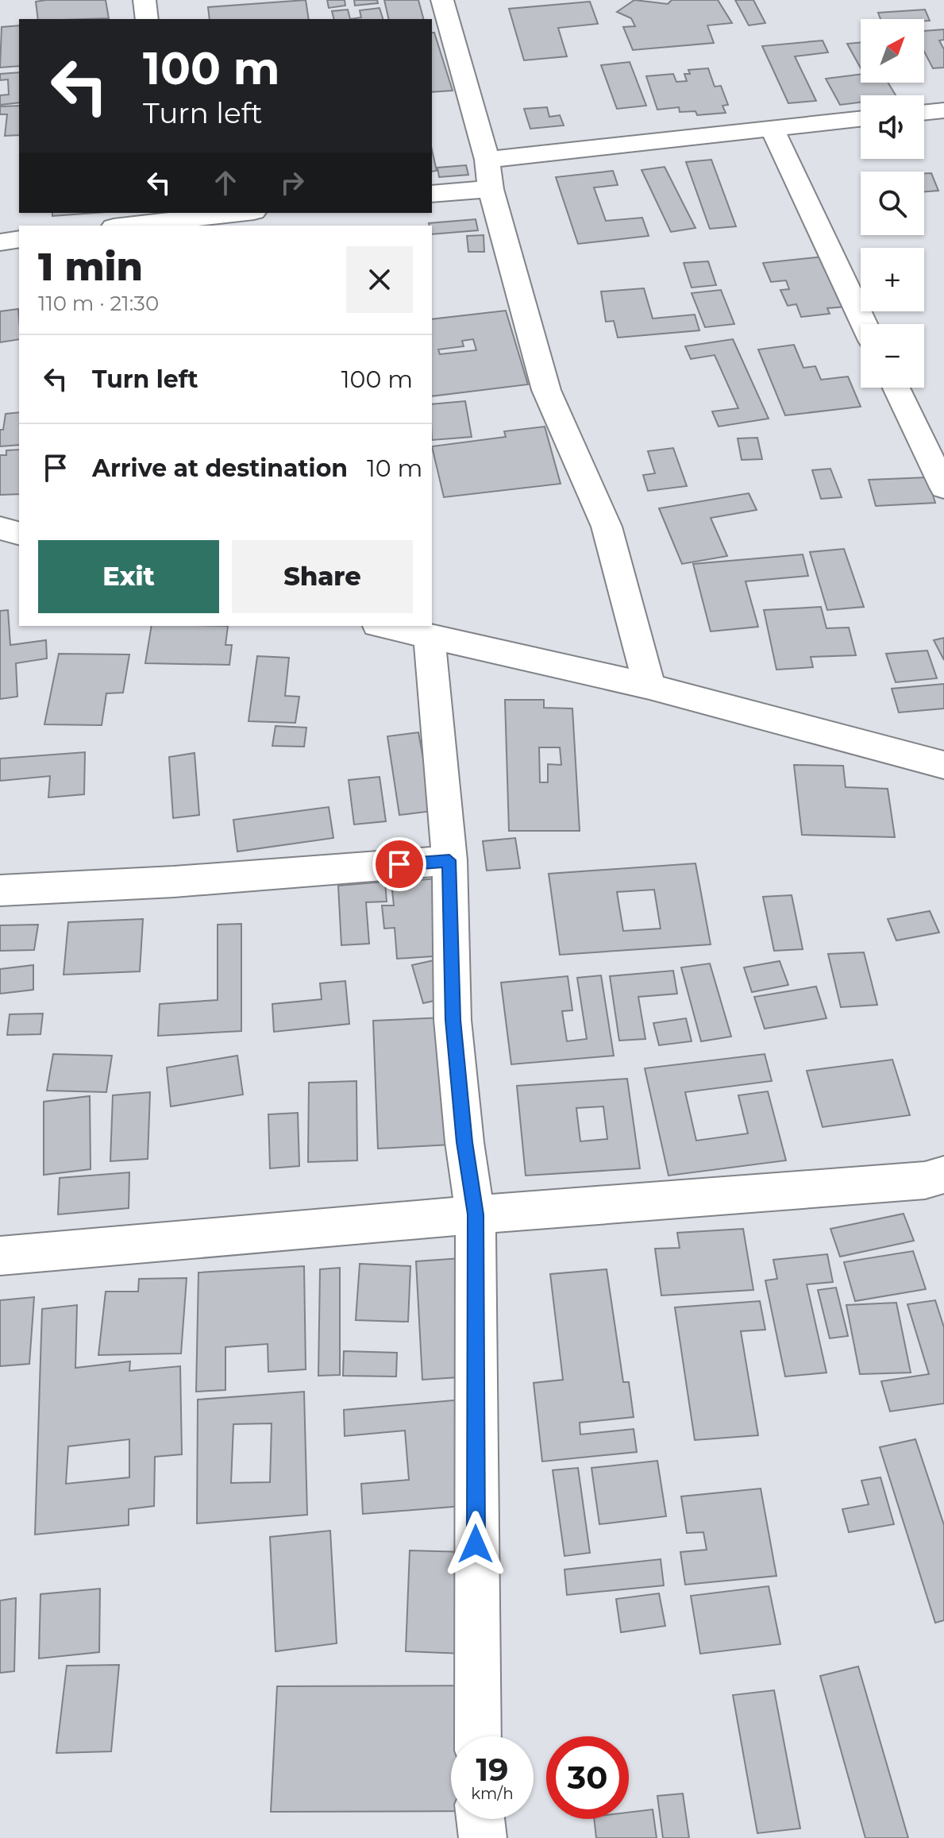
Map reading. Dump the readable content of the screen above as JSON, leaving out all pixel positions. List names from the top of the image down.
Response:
{
  "north": "top right",
  "page": {
    "map_buttons": ["+", "−"],
    "turn": ["100 m", "Turn left"],
    "heading": ["1 min", "110 m · 21:30"],
    "list": [
      {
        "name": "Turn left",
        "value": "100 m"
      },
      {
        "name": "Arrive at destination",
        "value": "10 m"
      }
    ],
    "buttons": ["Exit", "Share"],
    "speed": "19 km/h",
    "limit": "30"
  }
}
